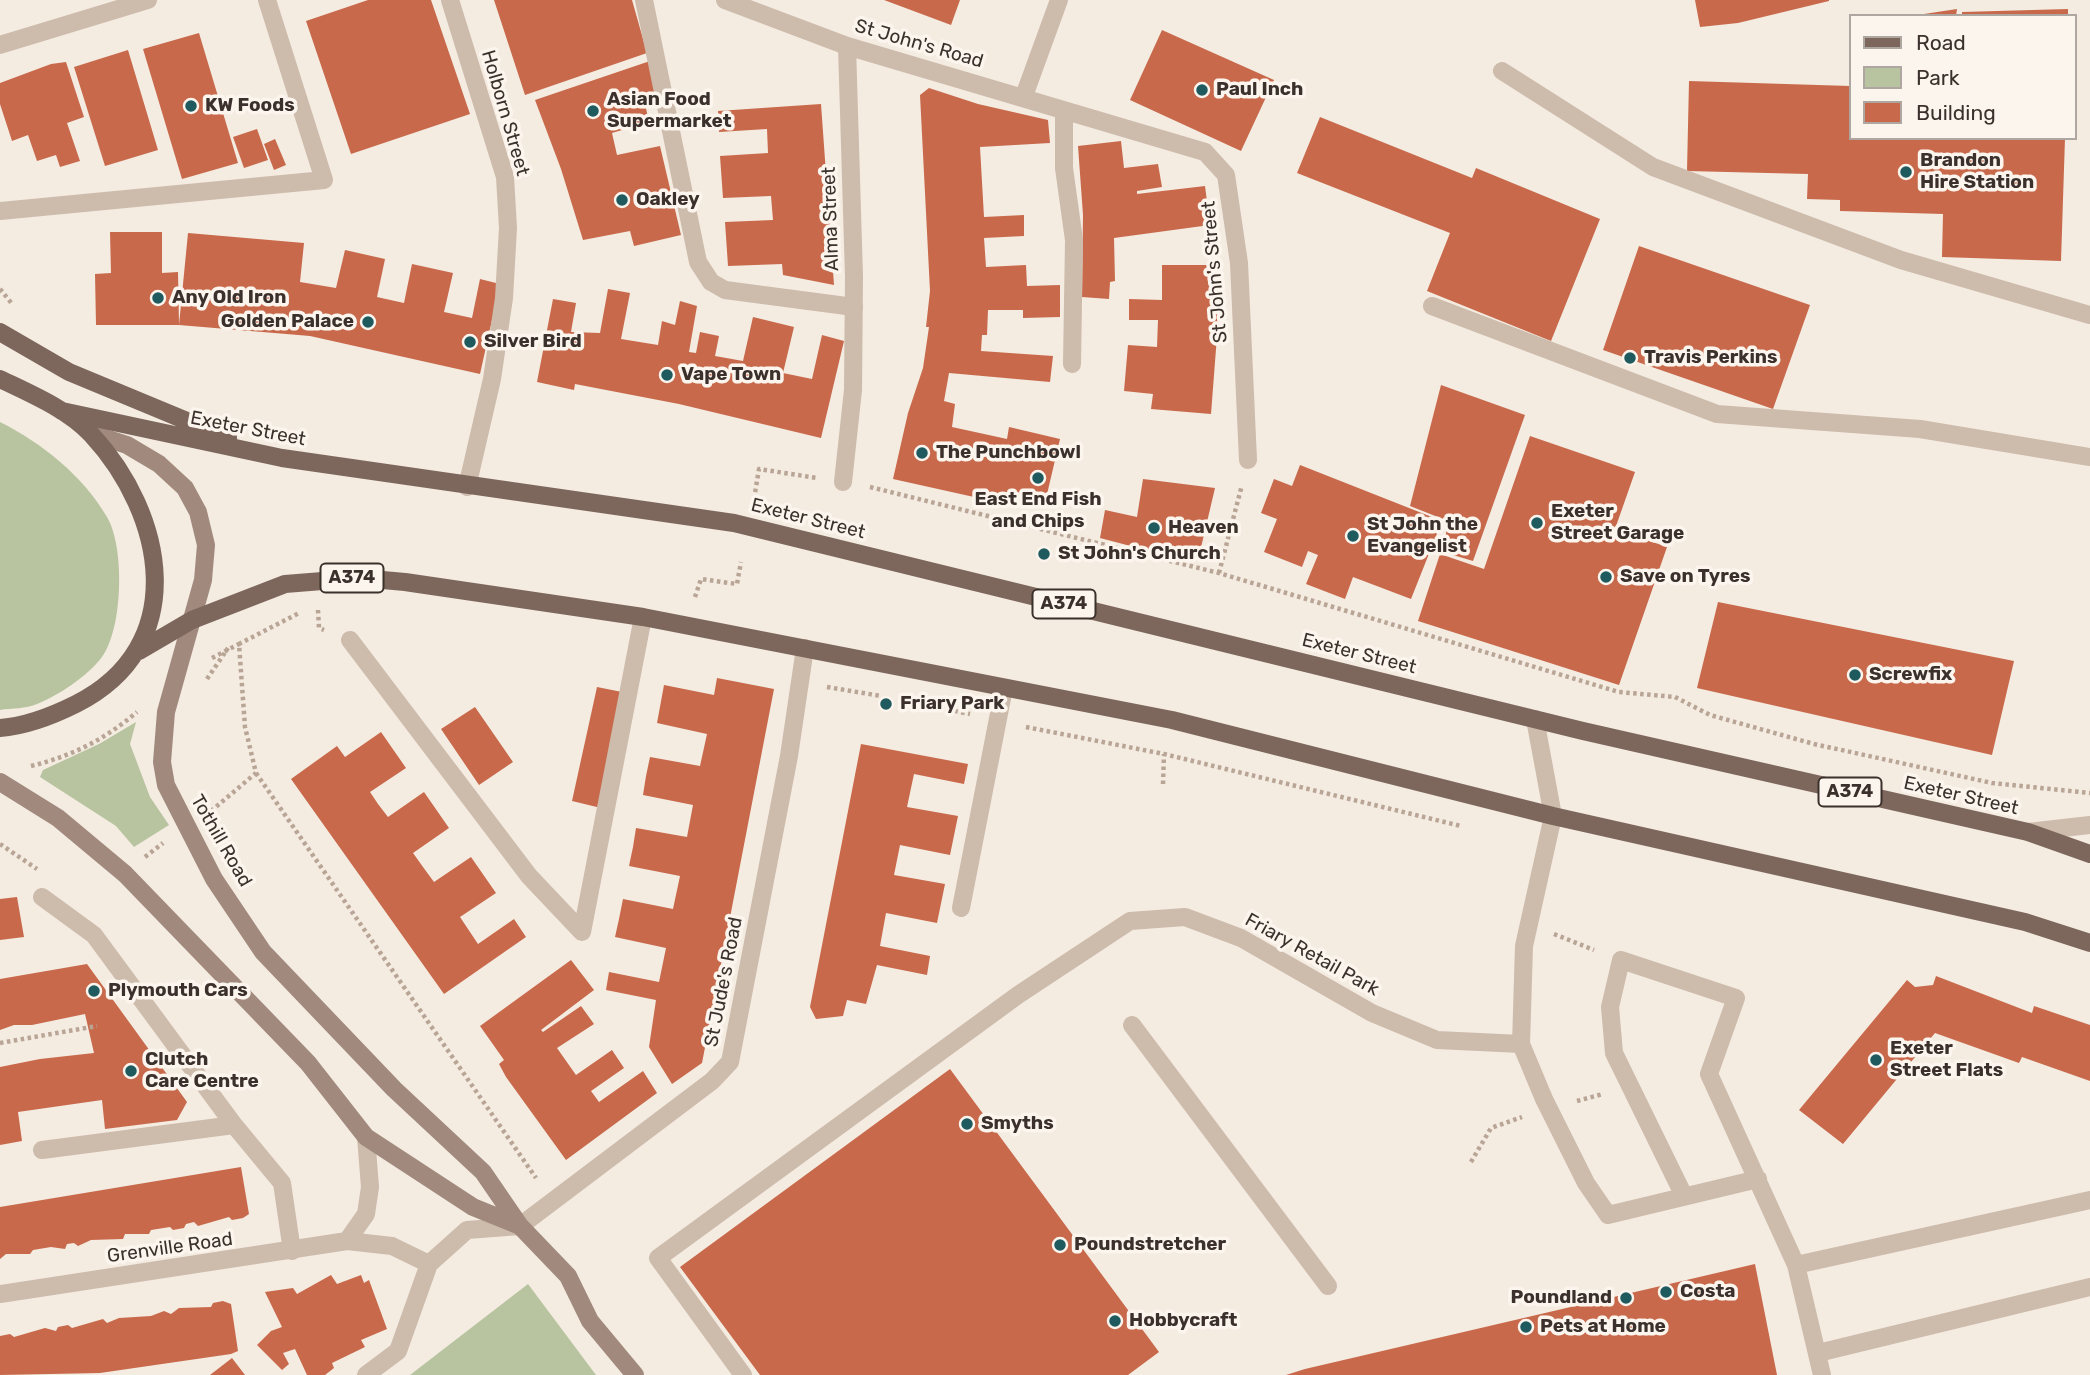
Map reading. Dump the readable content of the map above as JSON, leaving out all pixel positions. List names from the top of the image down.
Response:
{
  "streets": {
    "main road": ["Exeter Street", "A374", "Tothill Road"],
    "street": [
      "St John's Road",
      "Holborn Street",
      "Alma Street",
      "St John's Street",
      "Friary Retail Park",
      "St Jude's Road",
      "Grenville Road"
    ]
  },
  "crossings": [
    ["St John's Road", "Alma Street"],
    ["St John's Road", "St John's Street"],
    ["Holborn Street", "Exeter Street"],
    ["Exeter Street", "A374"],
    ["A374", "Tothill Road"],
    ["A374", "St Jude's Road"],
    ["Tothill Road", "St Jude's Road"]
  ],
  "places": [
    "Paul Inch",
    "KW Foods",
    "Asian Food Supermarket",
    "Brandon Hire Station",
    "Oakley",
    "Any Old Iron",
    "Golden Palace",
    "Silver Bird",
    "Travis Perkins",
    "Vape Town",
    "The Punchbowl",
    "East End Fish and Chips",
    "Exeter Street Garage",
    "Heaven",
    "St John the Evangelist",
    "St John's Church",
    "Save on Tyres",
    "Screwfix",
    "Friary Park",
    "Plymouth Cars",
    "Exeter Street Flats",
    "Clutch Care Centre",
    "Smyths",
    "Poundstretcher",
    "Costa",
    "Poundland",
    "Hobbycraft",
    "Pets at Home"
  ],
  "legend": ["Road", "Park", "Building"]
}
